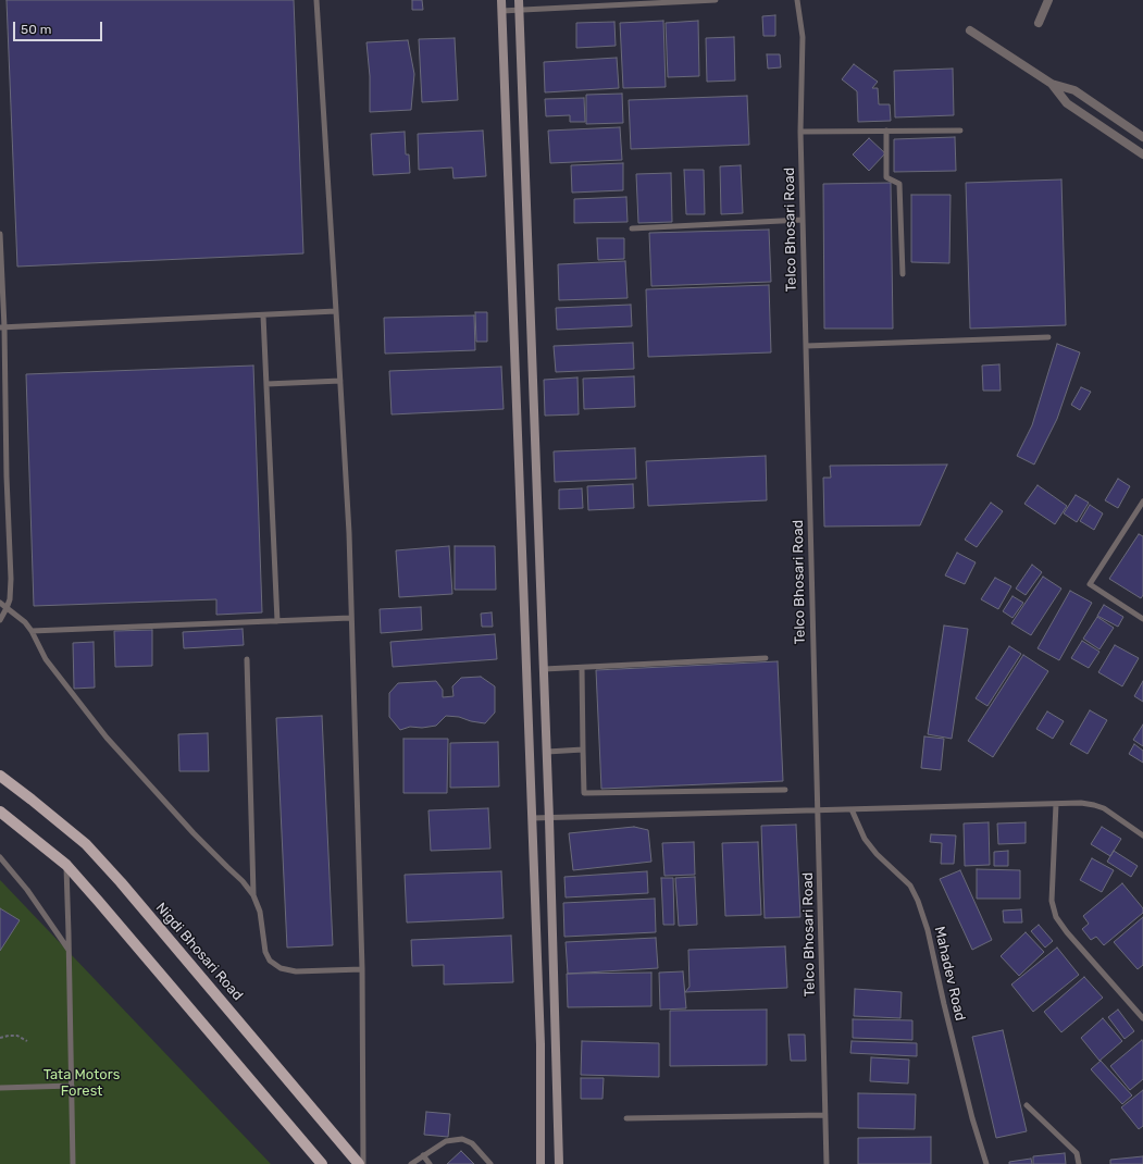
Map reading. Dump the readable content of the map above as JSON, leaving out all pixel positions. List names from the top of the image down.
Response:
{
  "streets": {
    "main road": ["Nigdi Bhosari Road"],
    "lane": ["Telco Bhosari Road", "Mahadev Road"]
  },
  "parks": ["Tata Motors Forest"],
  "scale_bar": "50 m"
}
